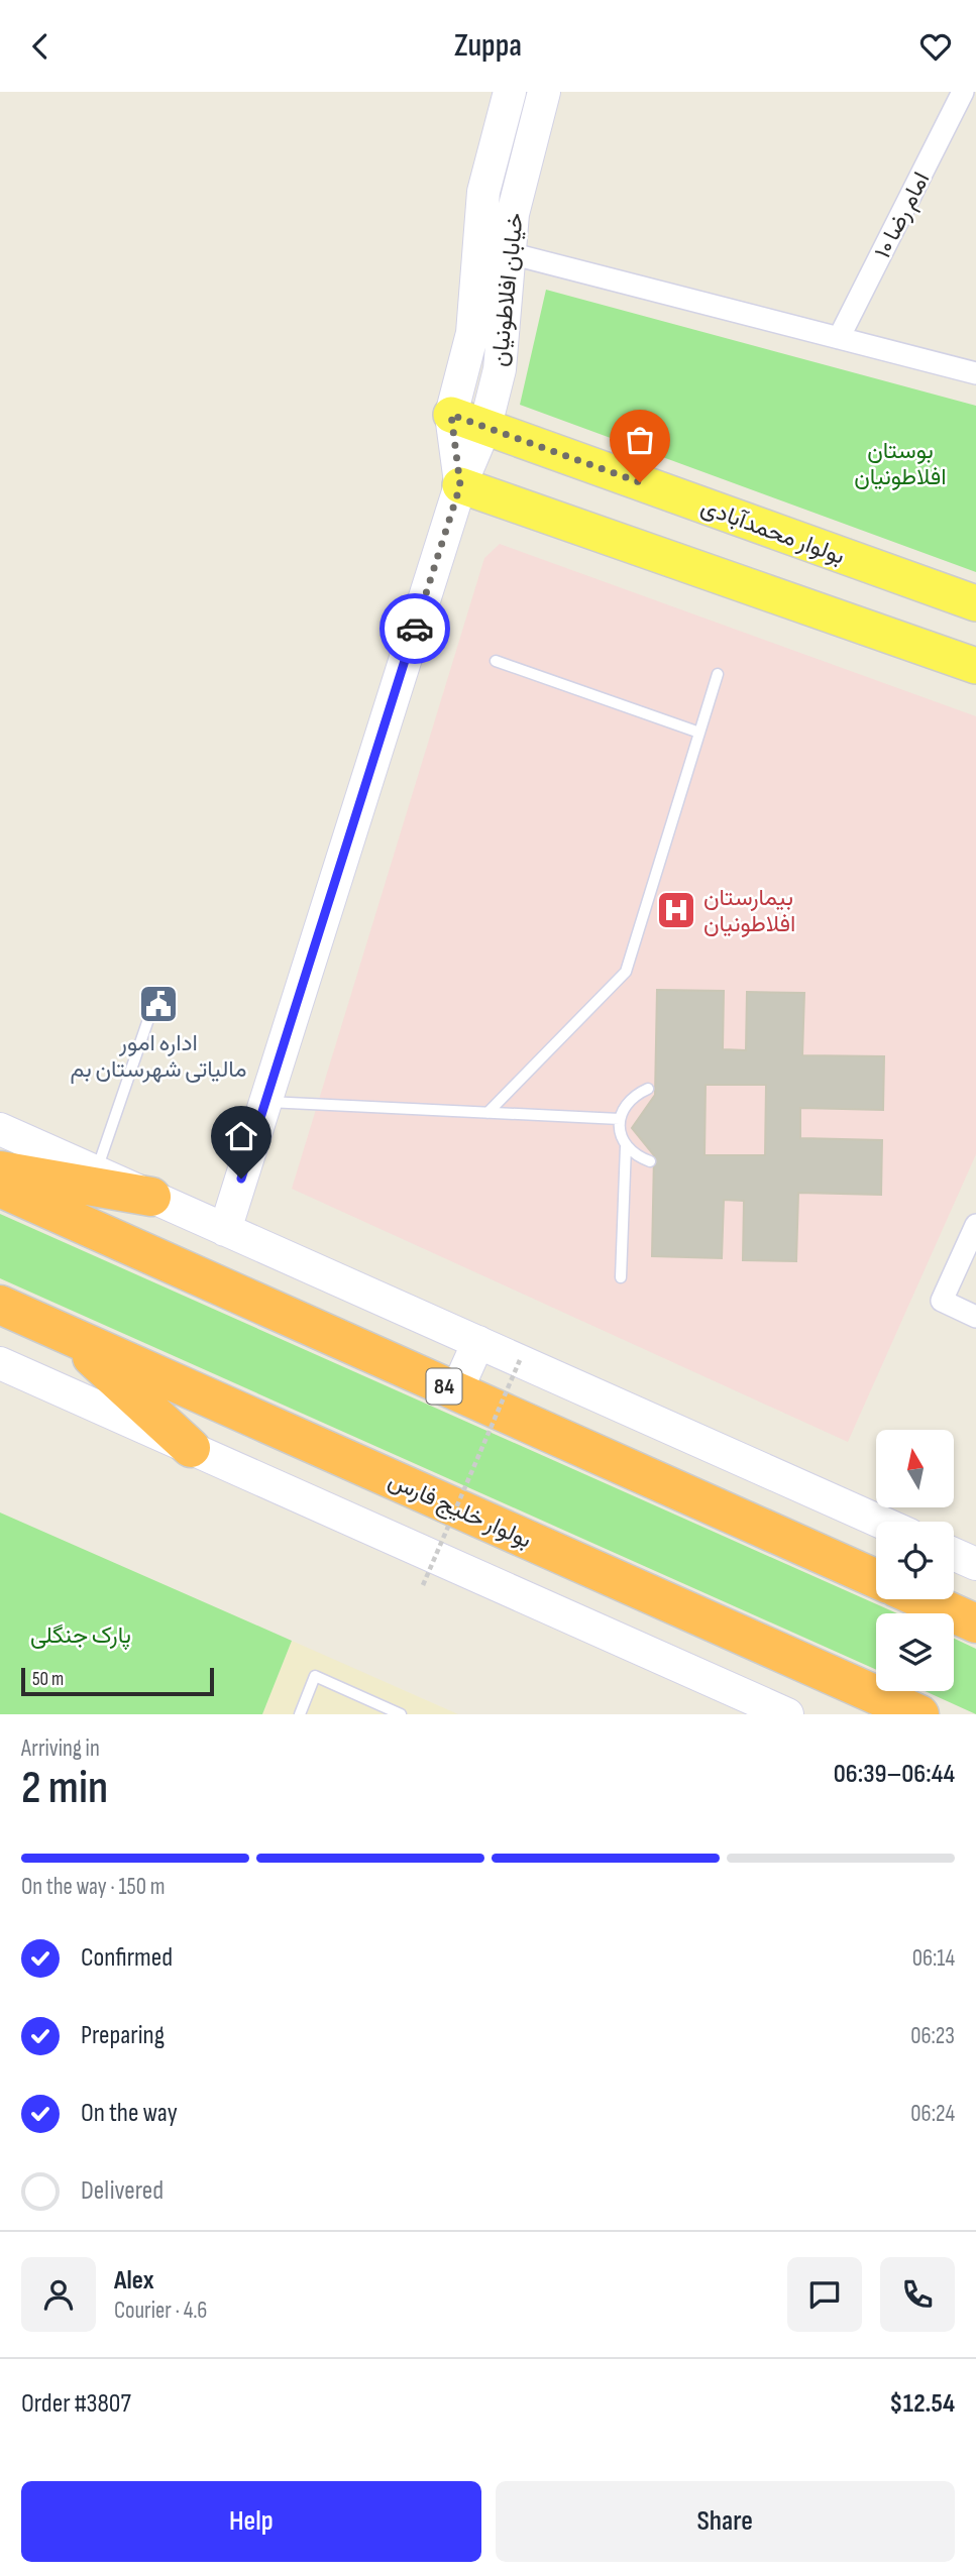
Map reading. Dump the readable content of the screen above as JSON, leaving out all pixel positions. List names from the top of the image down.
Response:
{
  "streets": {
    "highway": ["84", "بولوار خلیج فارس"],
    "main road": ["بولوار محمدآبادی"],
    "street": ["امام رضا ۱۰", "خیابان افلاطونیان"]
  },
  "crossings": [
    ["خیابان افلاطونیان", "بولوار محمدآبادی"]
  ],
  "parks": ["بوستان افلاطونیان", "پارک جنگلی"],
  "places": {
    "hospital": ["بیمارستان افلاطونیان"],
    "public building": ["اداره امور مالیاتی شهرستان بم"]
  },
  "scale_bar": "50 m",
  "north": "top",
  "page": {
    "header": "Zuppa",
    "scale": "50 m",
    "heading": ["2 min", "Arriving in", "06:39–06:44"],
    "panel": [
      "Alex",
      "Courier · 4.6",
      "Order #3807",
      "$12.54"
    ],
    "bar": "On the way · 150 m",
    "list": [
      ["Confirmed", "06:14"],
      ["Preparing", "06:23"],
      ["On the way", "06:24"],
      "Delivered"
    ],
    "buttons": ["Help", "Share"]
  }
}
